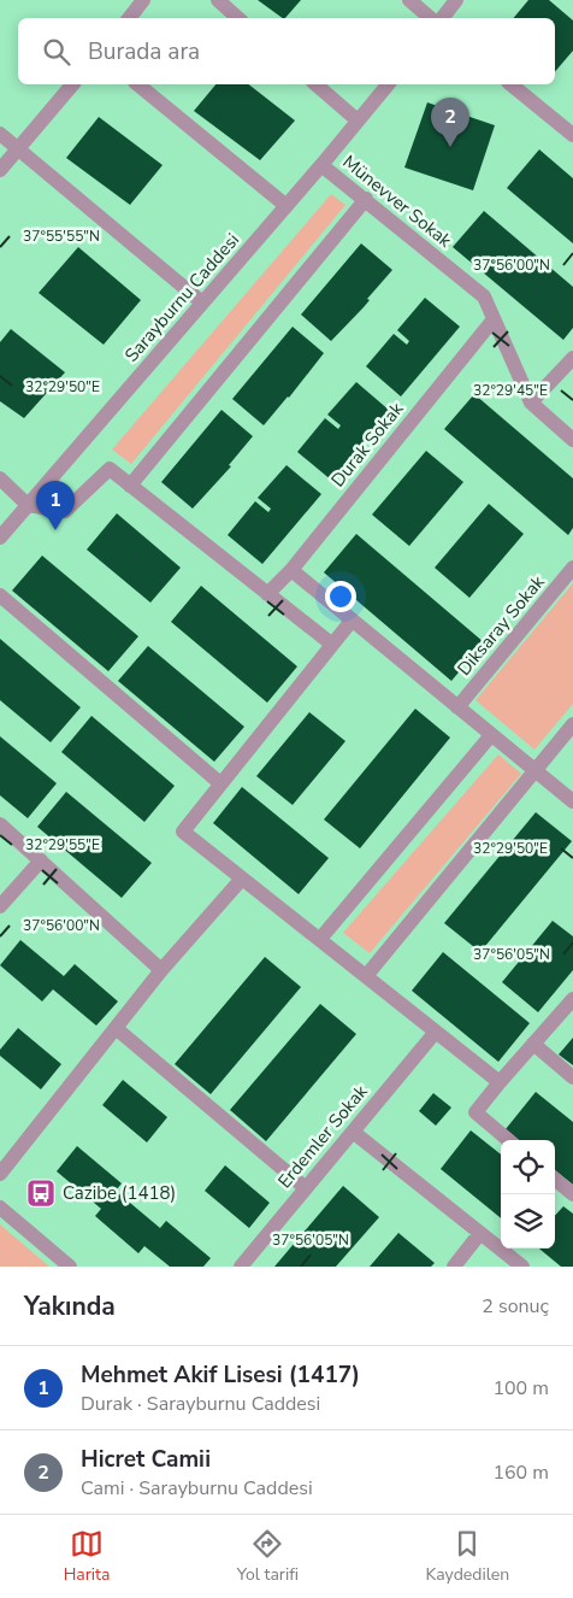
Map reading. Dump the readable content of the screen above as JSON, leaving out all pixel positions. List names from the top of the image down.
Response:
{
  "streets": {
    "street": [
      "Münevver Sokak",
      "Sarayburnu Caddesi",
      "Durak Sokak",
      "Diksaray Sokak",
      "Erdemler Sokak"
    ]
  },
  "crossings": [
    ["Münevver Sokak", "Sarayburnu Caddesi"],
    ["Münevver Sokak", "Durak Sokak"]
  ],
  "places": {
    "bus stop": ["Cazibe (1418)"]
  },
  "page": {
    "search": "Burada ara",
    "pins": ["2", "1"],
    "heading": ["Yakında", "2 sonuç"],
    "list": [
      {
        "mark": "1",
        "name": "Mehmet Akif Lisesi (1417)",
        "note": "Durak · Sarayburnu Caddesi",
        "value": "100 m"
      },
      {
        "mark": "2",
        "name": "Hicret Camii",
        "note": "Cami · Sarayburnu Caddesi",
        "value": "160 m"
      }
    ],
    "nav": ["Harita", "Yol tarifi", "Kaydedilen"]
  },
  "coordinates": [
    "37°55'55\"N",
    "37°56'00\"N",
    "32°29'50\"E",
    "32°29'45\"E",
    "32°29'55\"E",
    "37°56'05\"N"
  ]
}
